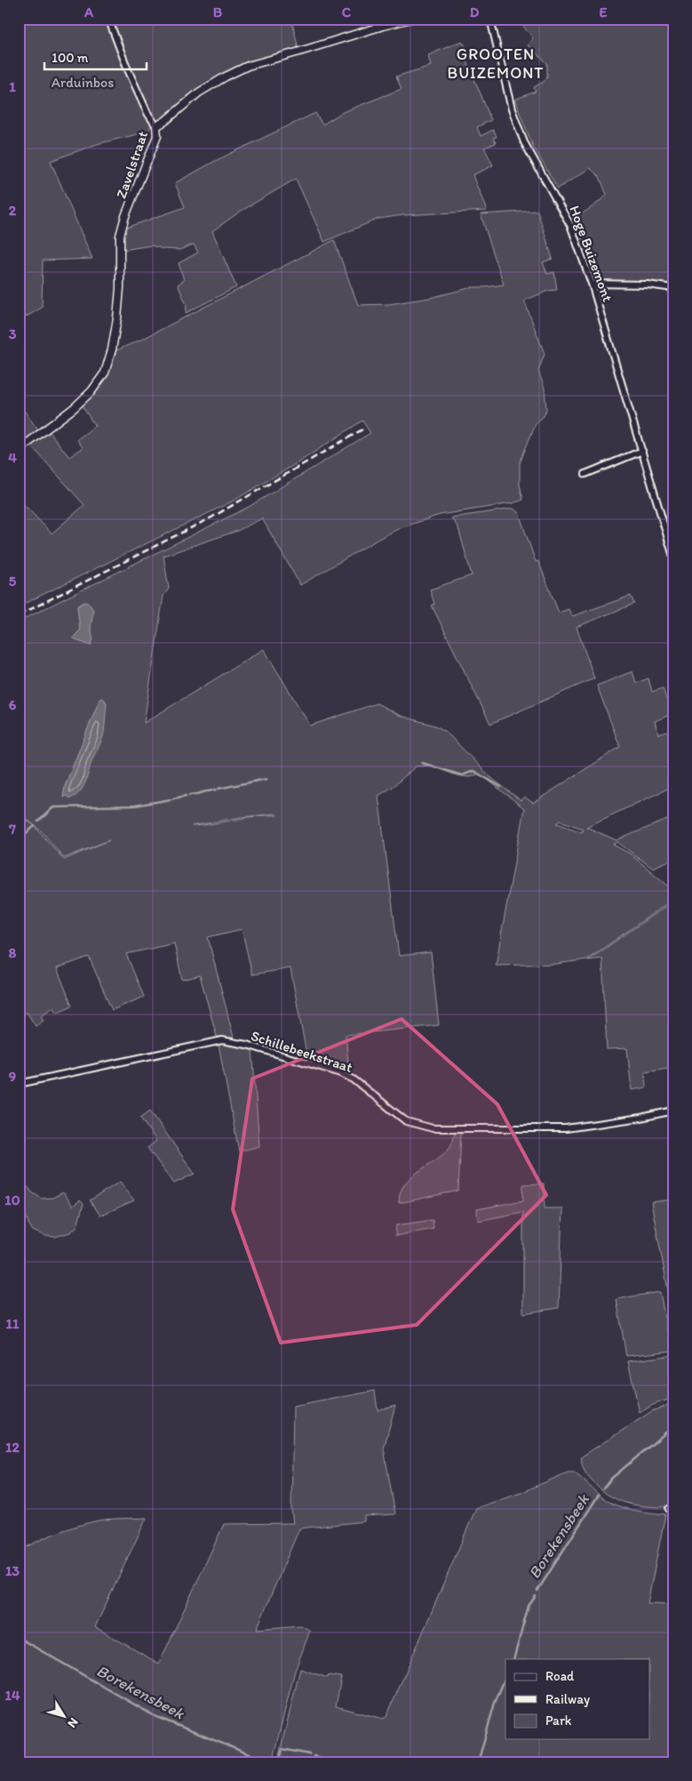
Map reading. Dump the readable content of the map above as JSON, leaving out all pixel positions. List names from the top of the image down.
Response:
{
  "streets": {
    "street": ["Zavelstraat", "Hoge Buizemont", "Schillebeekstraat"]
  },
  "districts": ["GROOTEN BUIZEMONT"],
  "water": ["Borekensbeek"],
  "parks": ["Arduinbos"],
  "legend": ["Road", "Railway", "Park"],
  "scale_bar": "100 m",
  "north": "bottom right",
  "grid": {
    "columns": [
      "A",
      "B",
      "C",
      "D",
      "E"
    ],
    "rows": [
      "1",
      "2",
      "3",
      "4",
      "5",
      "6",
      "7",
      "8",
      "9",
      "10",
      "11",
      "12",
      "13",
      "14"
    ]
  }
}
